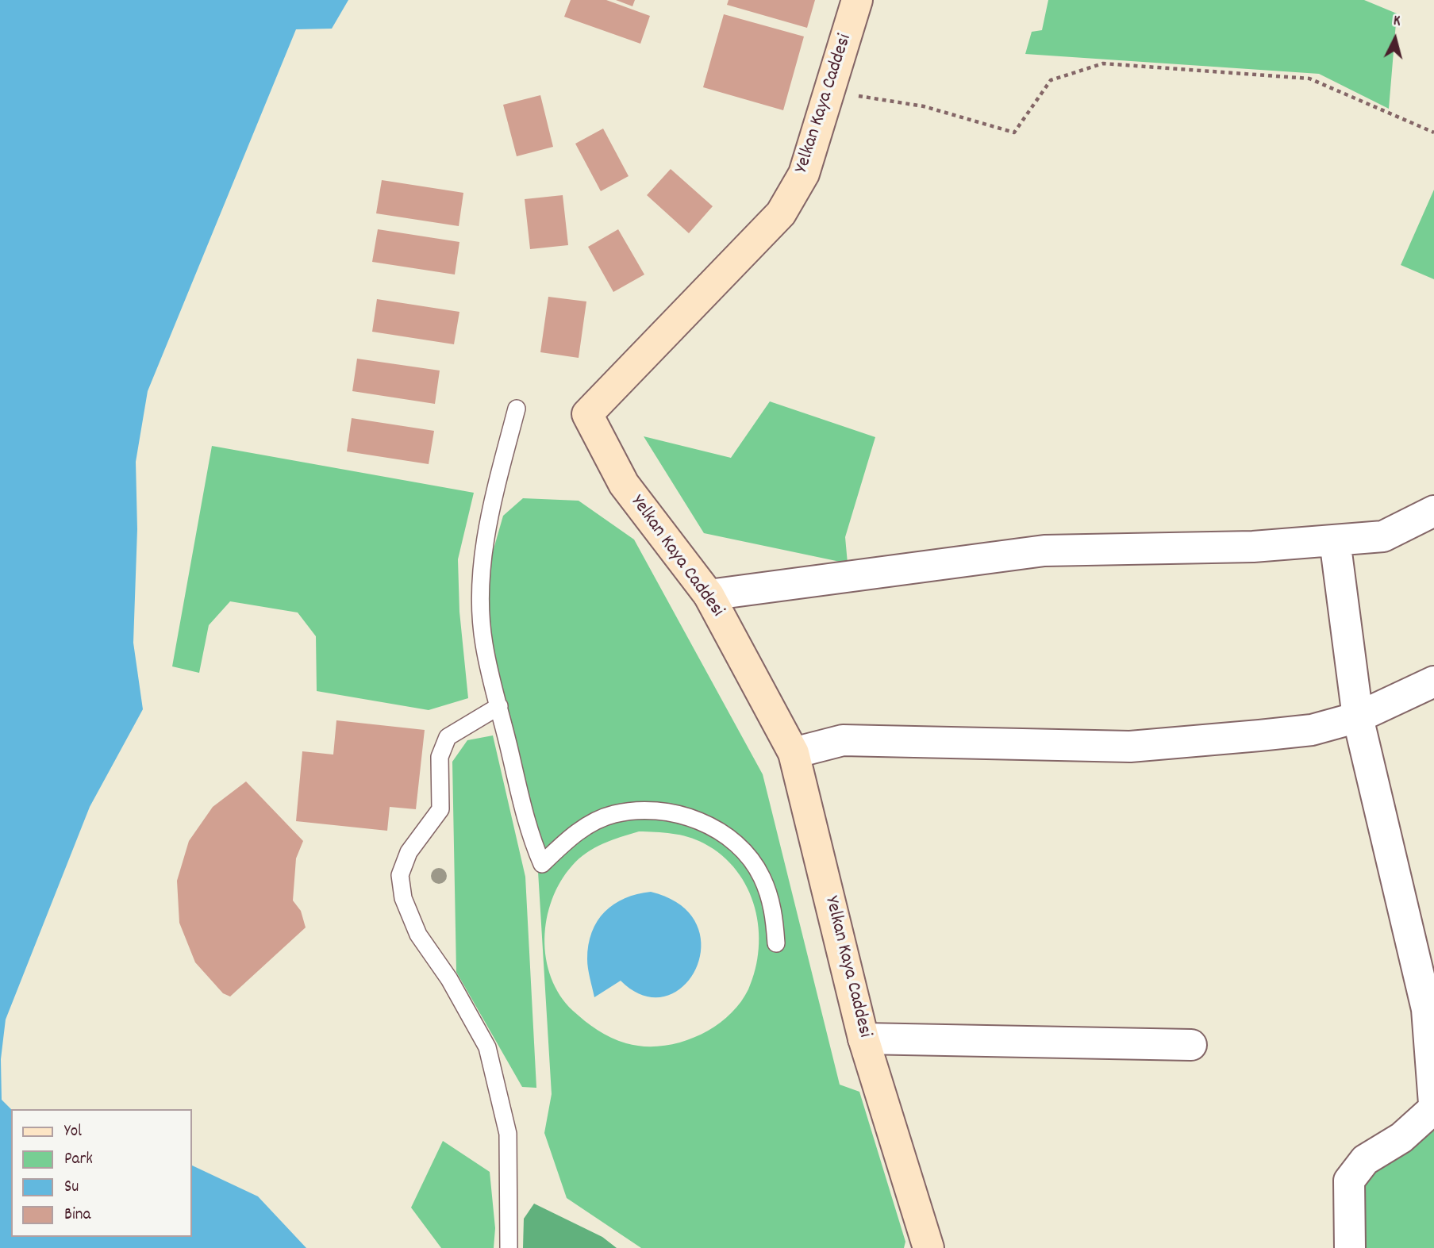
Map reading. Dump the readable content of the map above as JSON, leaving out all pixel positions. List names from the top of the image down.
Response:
{
  "streets": {
    "street": ["Yelkan Kaya Caddesi"]
  },
  "legend": [
    "Yol",
    "Park",
    "Su",
    "Bina"
  ],
  "north": "top"
}
